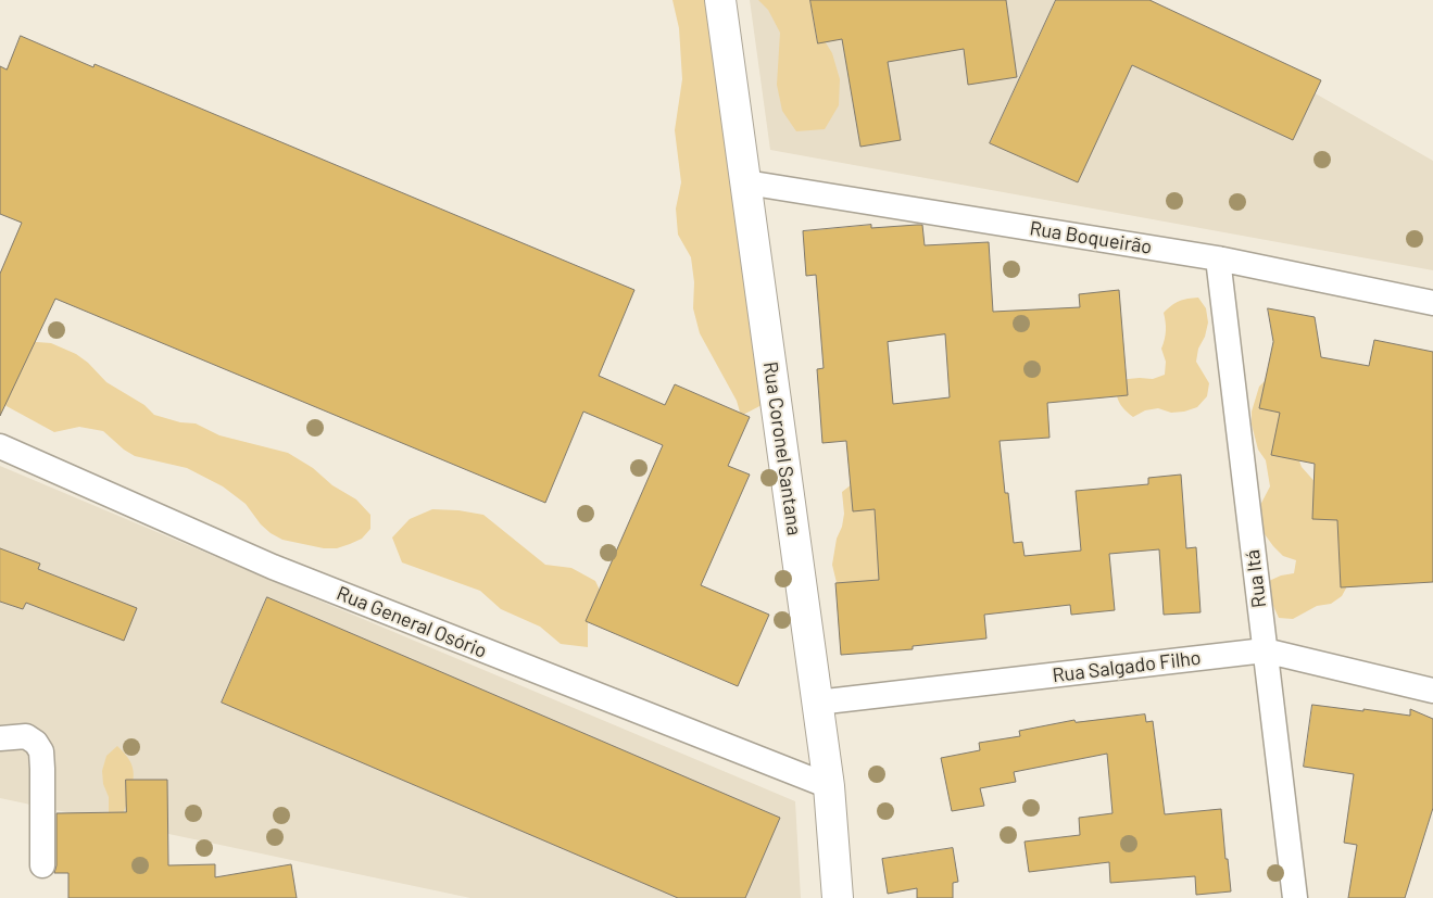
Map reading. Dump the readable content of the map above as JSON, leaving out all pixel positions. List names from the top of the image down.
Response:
{
  "streets": {
    "main road": ["Rua Coronel Santana"],
    "street": [
      "Rua Boqueirão",
      "Rua Itá",
      "Rua General Osório",
      "Rua Salgado Filho"
    ]
  },
  "crossings": [
    ["Rua Boqueirão", "Rua Coronel Santana"],
    ["Rua Boqueirão", "Rua Itá"],
    ["Rua Coronel Santana", "Rua General Osório"],
    ["Rua Coronel Santana", "Rua Salgado Filho"],
    ["Rua Itá", "Rua Salgado Filho"]
  ]
}
